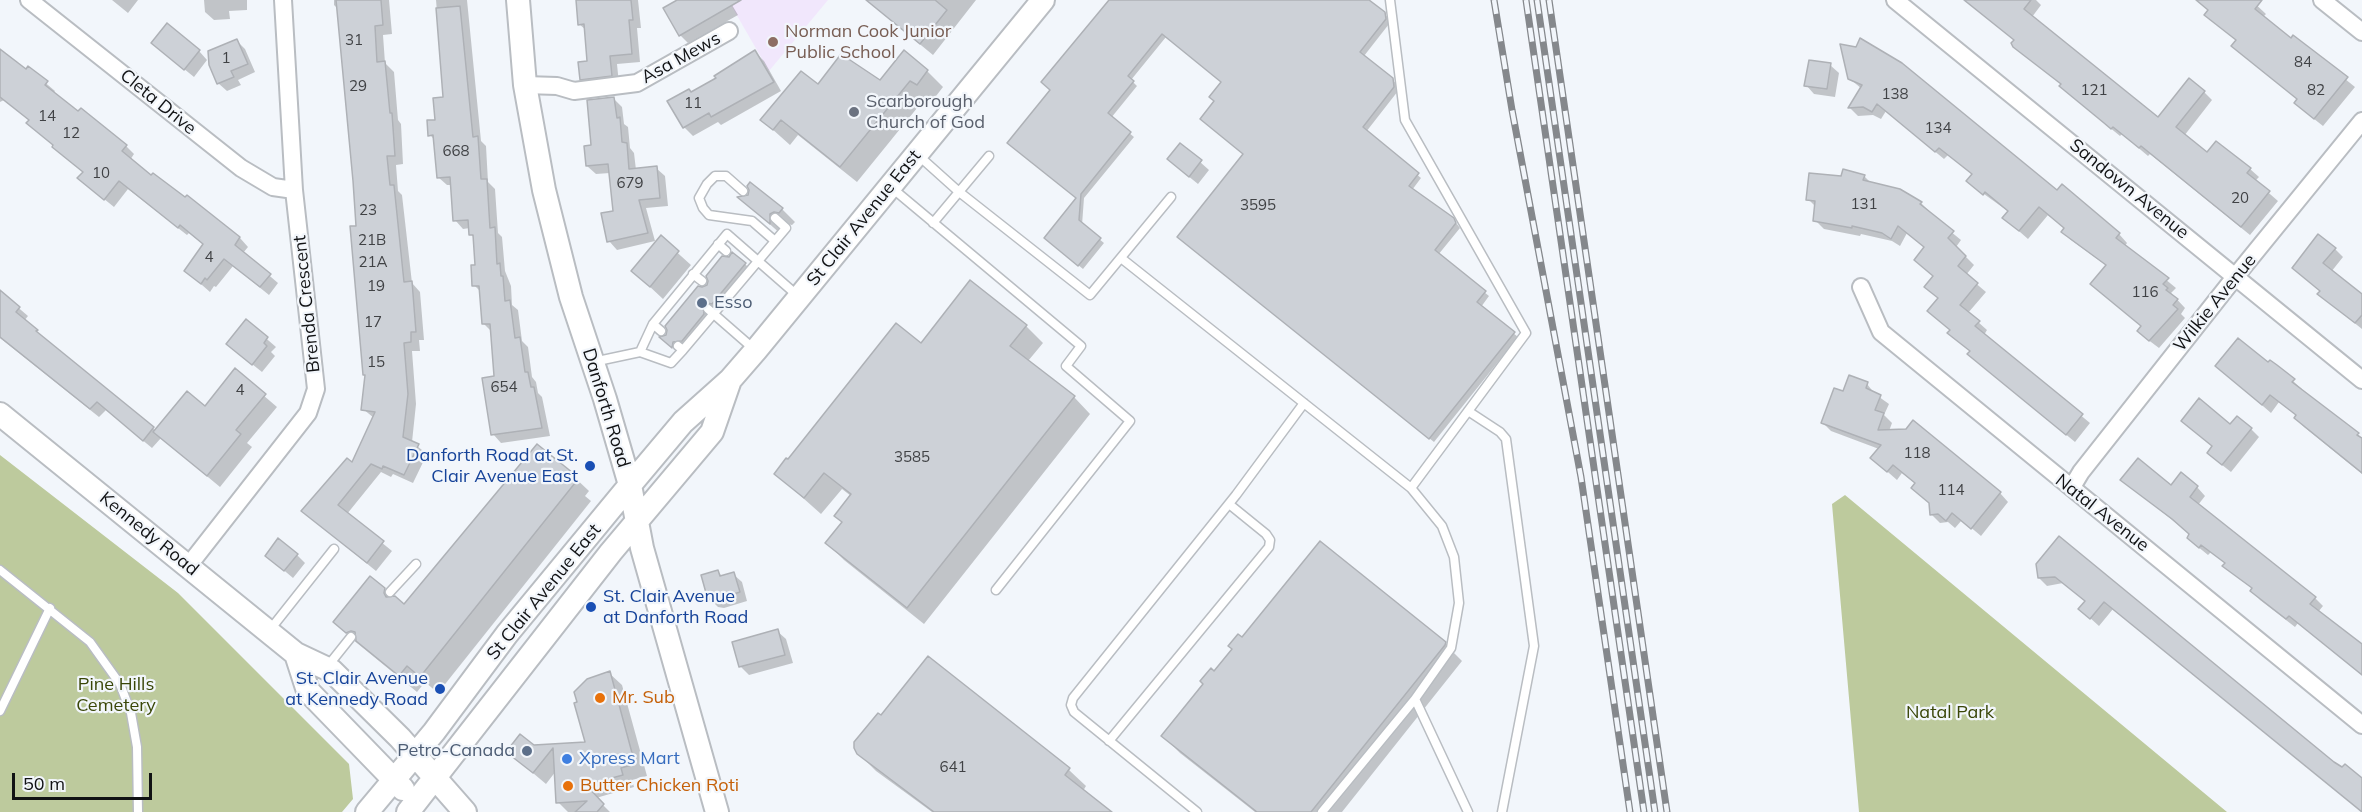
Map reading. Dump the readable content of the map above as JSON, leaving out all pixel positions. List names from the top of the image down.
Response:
{
  "streets": {
    "main road": ["St Clair Avenue East", "Danforth Road", "Kennedy Road"],
    "street": [
      "Asa Mews",
      "Cleta Drive",
      "Sandown Avenue",
      "Wilkie Avenue",
      "Brenda Crescent",
      "Natal Avenue"
    ]
  },
  "crossings": [
    ["Asa Mews", "Danforth Road"],
    ["Cleta Drive", "Brenda Crescent"],
    ["Sandown Avenue", "Wilkie Avenue"],
    ["St Clair Avenue East", "Danforth Road"],
    ["St Clair Avenue East", "Kennedy Road"],
    ["Wilkie Avenue", "Natal Avenue"],
    ["Brenda Crescent", "Kennedy Road"]
  ],
  "parks": ["Pine Hills Cemetery", "Natal Park"],
  "places": [
    "Norman Cook Junior Public School",
    "Scarborough Church of God",
    "Esso",
    "Danforth Road at St. Clair Avenue East",
    "St. Clair Avenue at Danforth Road",
    "St. Clair Avenue at Kennedy Road",
    "Mr. Sub",
    "Petro-Canada",
    "Xpress Mart",
    "Butter Chicken Roti"
  ],
  "house_numbers": [
    "31",
    "1",
    "84",
    "29",
    "121",
    "82",
    "138",
    "11",
    "14",
    "134",
    "12",
    "668",
    "10",
    "679",
    "20",
    "131",
    "3595",
    "23",
    "21B",
    "4",
    "21A",
    "19",
    "116",
    "17",
    "15",
    "654",
    "4",
    "118",
    "3585",
    "114",
    "641"
  ],
  "scale_bar": "50 m"
}
